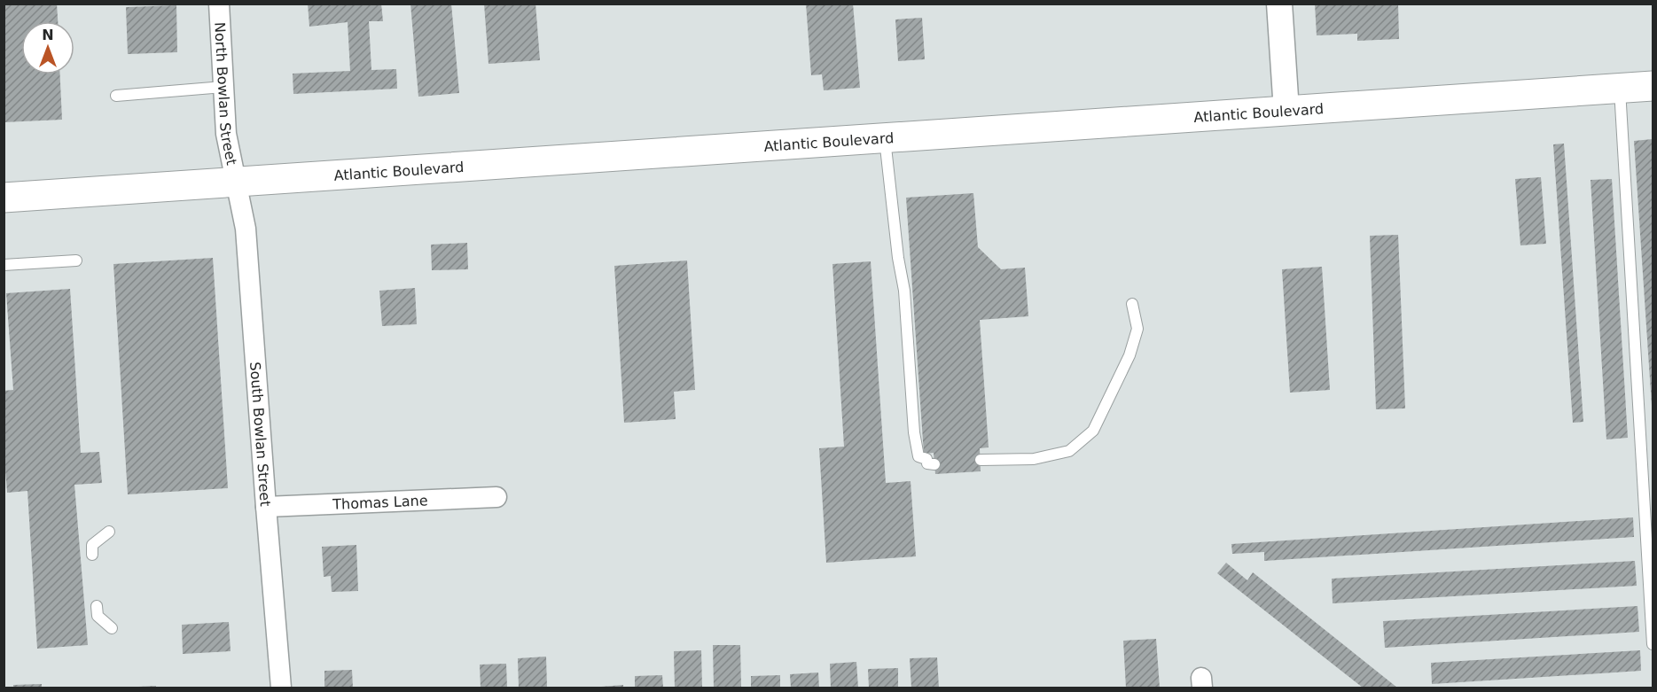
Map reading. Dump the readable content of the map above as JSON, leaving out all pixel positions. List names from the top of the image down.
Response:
{
  "streets": {
    "main road": ["Atlantic Boulevard"],
    "street": ["North Bowlan Street", "South Bowlan Street", "Thomas Lane"]
  },
  "crossings": [
    ["North Bowlan Street", "Atlantic Boulevard"],
    ["North Bowlan Street", "South Bowlan Street"],
    ["Atlantic Boulevard", "South Bowlan Street"],
    ["South Bowlan Street", "Thomas Lane"]
  ],
  "north": "top"
}
